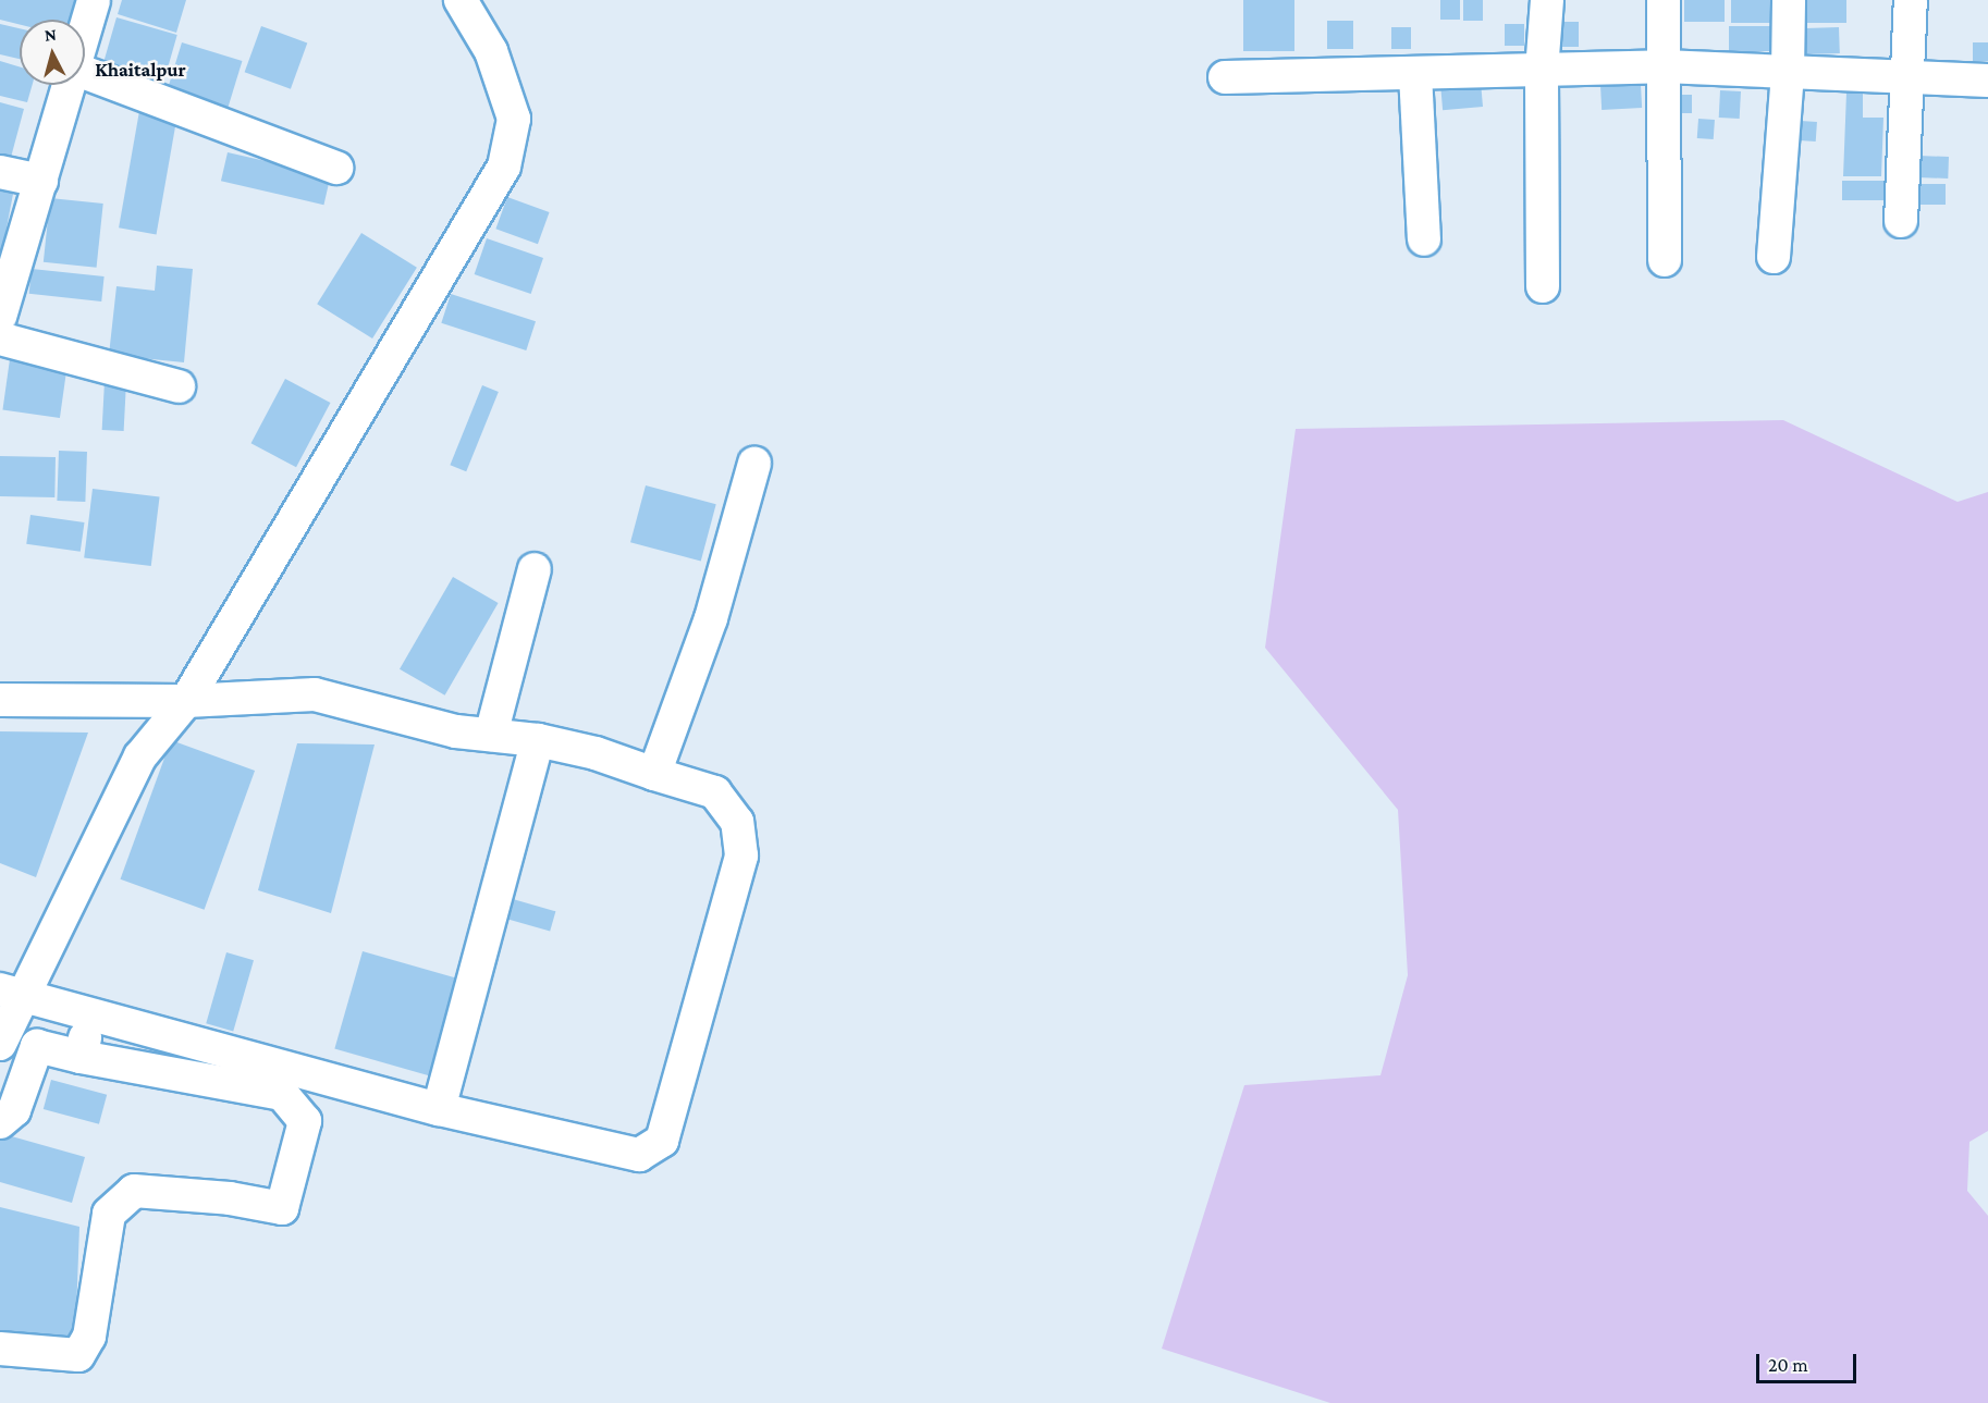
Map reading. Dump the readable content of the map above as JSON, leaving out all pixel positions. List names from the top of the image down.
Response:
{
  "districts": ["Khaitalpur"],
  "scale_bar": "20 m",
  "north": "top"
}
